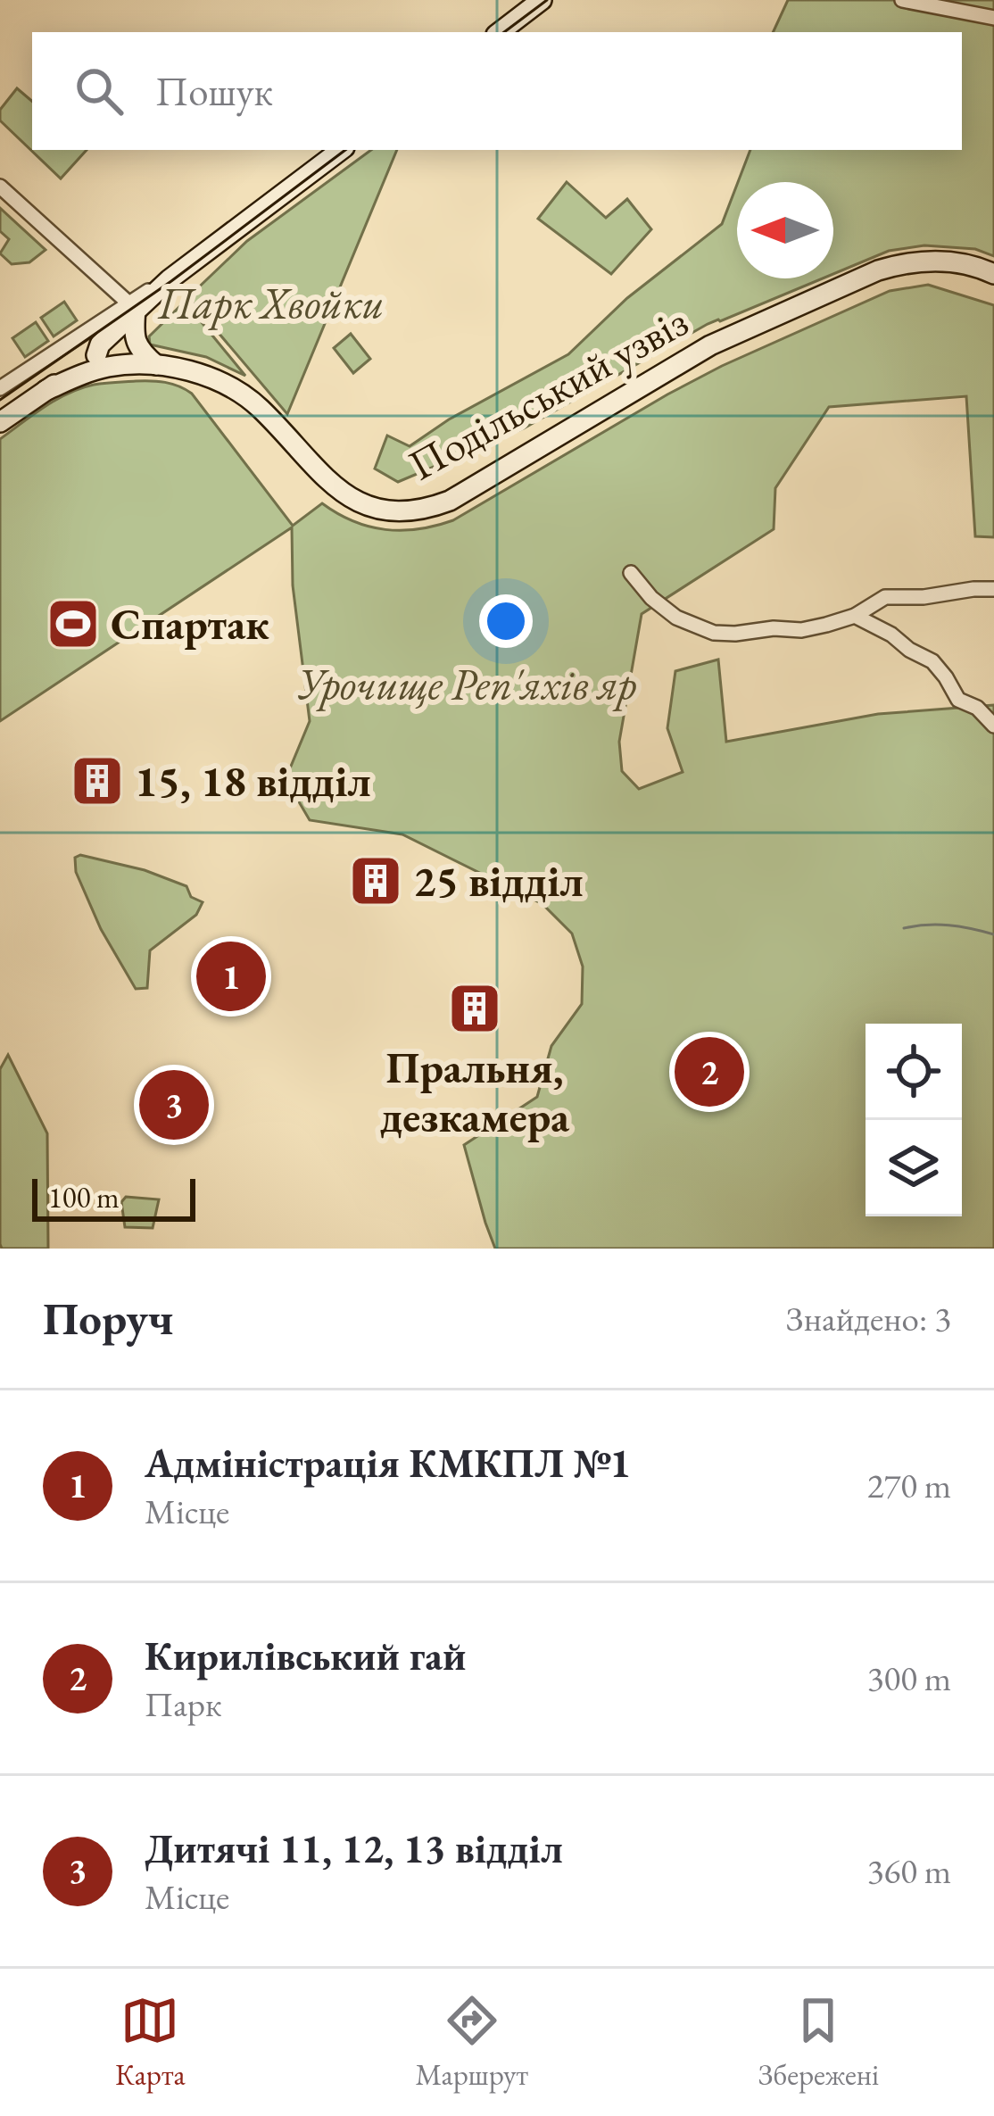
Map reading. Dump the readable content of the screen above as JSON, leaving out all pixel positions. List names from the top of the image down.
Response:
{
  "streets": {
    "street": ["Подільський узвіз"]
  },
  "parks": ["Парк Хвойки", "Урочище Реп'яхів яр"],
  "places": {
    "sports": ["Спартак"],
    "building": ["15, 18 відділ", "25 відділ", "Пральня, дезкамера"]
  },
  "scale_bar": "100 m",
  "north": "left",
  "page": {
    "search": "Пошук",
    "pins": ["1", "2", "3"],
    "scale": "100 m",
    "heading": ["Поруч", "Знайдено: 3"],
    "list": [
      {
        "mark": "1",
        "name": "Адміністрація КМКПЛ №1",
        "note": "Місце",
        "value": "270 m"
      },
      {
        "mark": "2",
        "name": "Кирилівський гай",
        "note": "Парк",
        "value": "300 m"
      },
      {
        "mark": "3",
        "name": "Дитячі 11, 12, 13 відділ",
        "note": "Місце",
        "value": "360 m"
      }
    ],
    "nav": ["Карта", "Маршрут", "Збережені"]
  }
}
